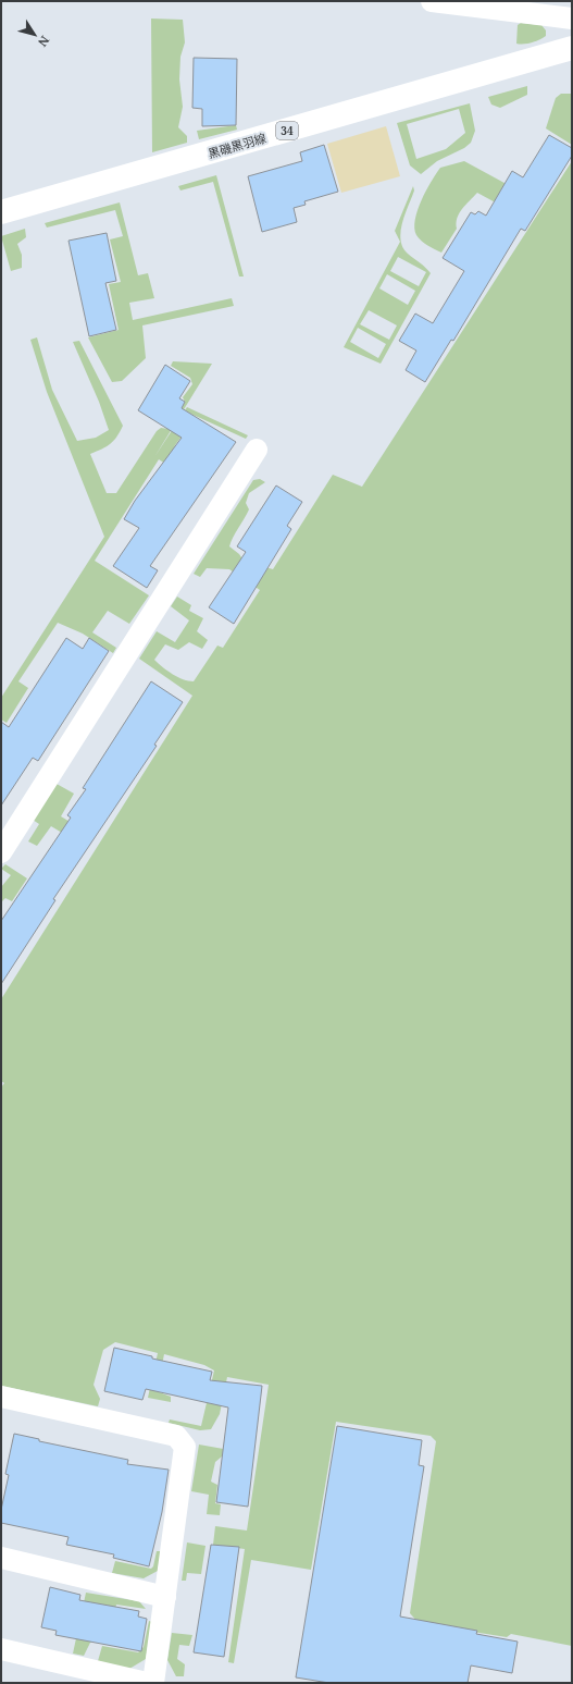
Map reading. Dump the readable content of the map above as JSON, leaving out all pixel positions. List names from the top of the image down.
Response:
{
  "streets": {
    "main road": ["34", "黒磯黒羽線"]
  },
  "north": "bottom right"
}
